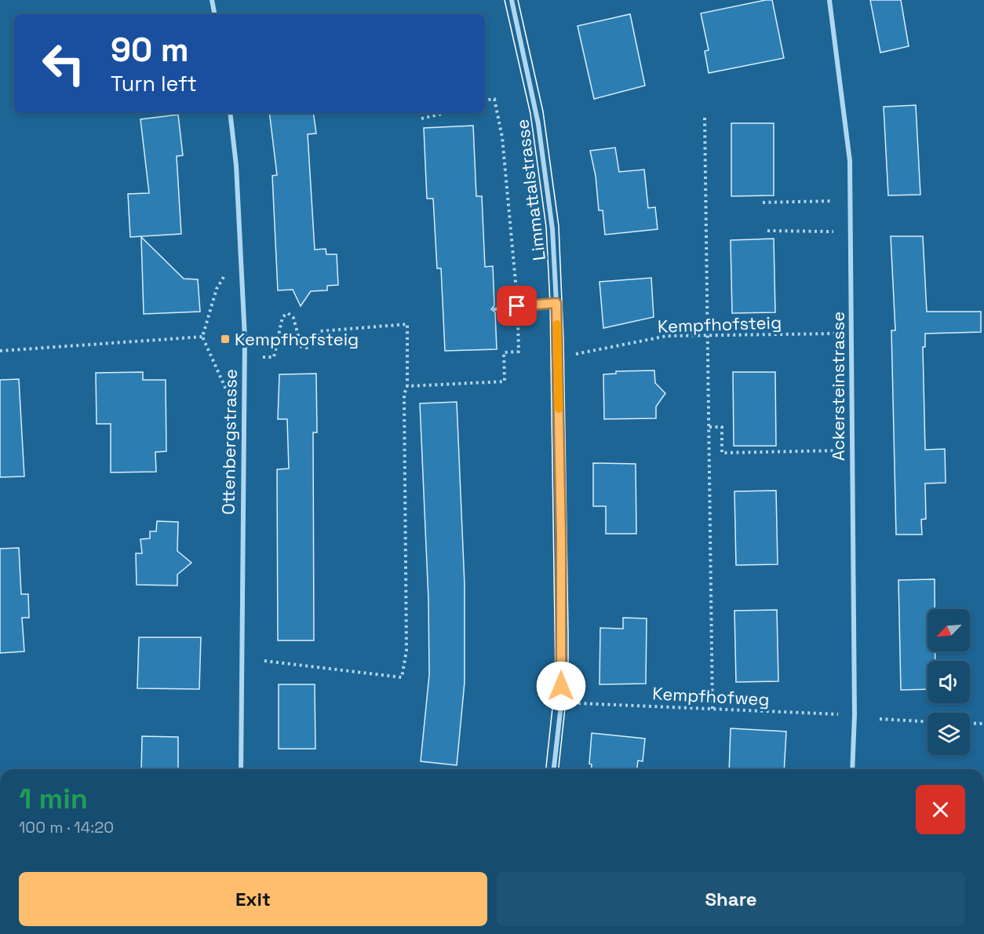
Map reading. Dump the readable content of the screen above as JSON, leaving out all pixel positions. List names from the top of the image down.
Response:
{
  "streets": {
    "street": ["Limmattalstrasse", "Ackersteinstrasse", "Ottenbergstrasse"],
    "path": ["Kempfhofsteig", "Kempfhofweg"]
  },
  "places": {
    "transit": ["Kempfhofsteig"]
  },
  "north": "bottom left",
  "page": {
    "turn": ["90 m", "Turn left"],
    "heading": ["1 min", "100 m · 14:20"],
    "buttons": ["Exit", "Share"]
  }
}
